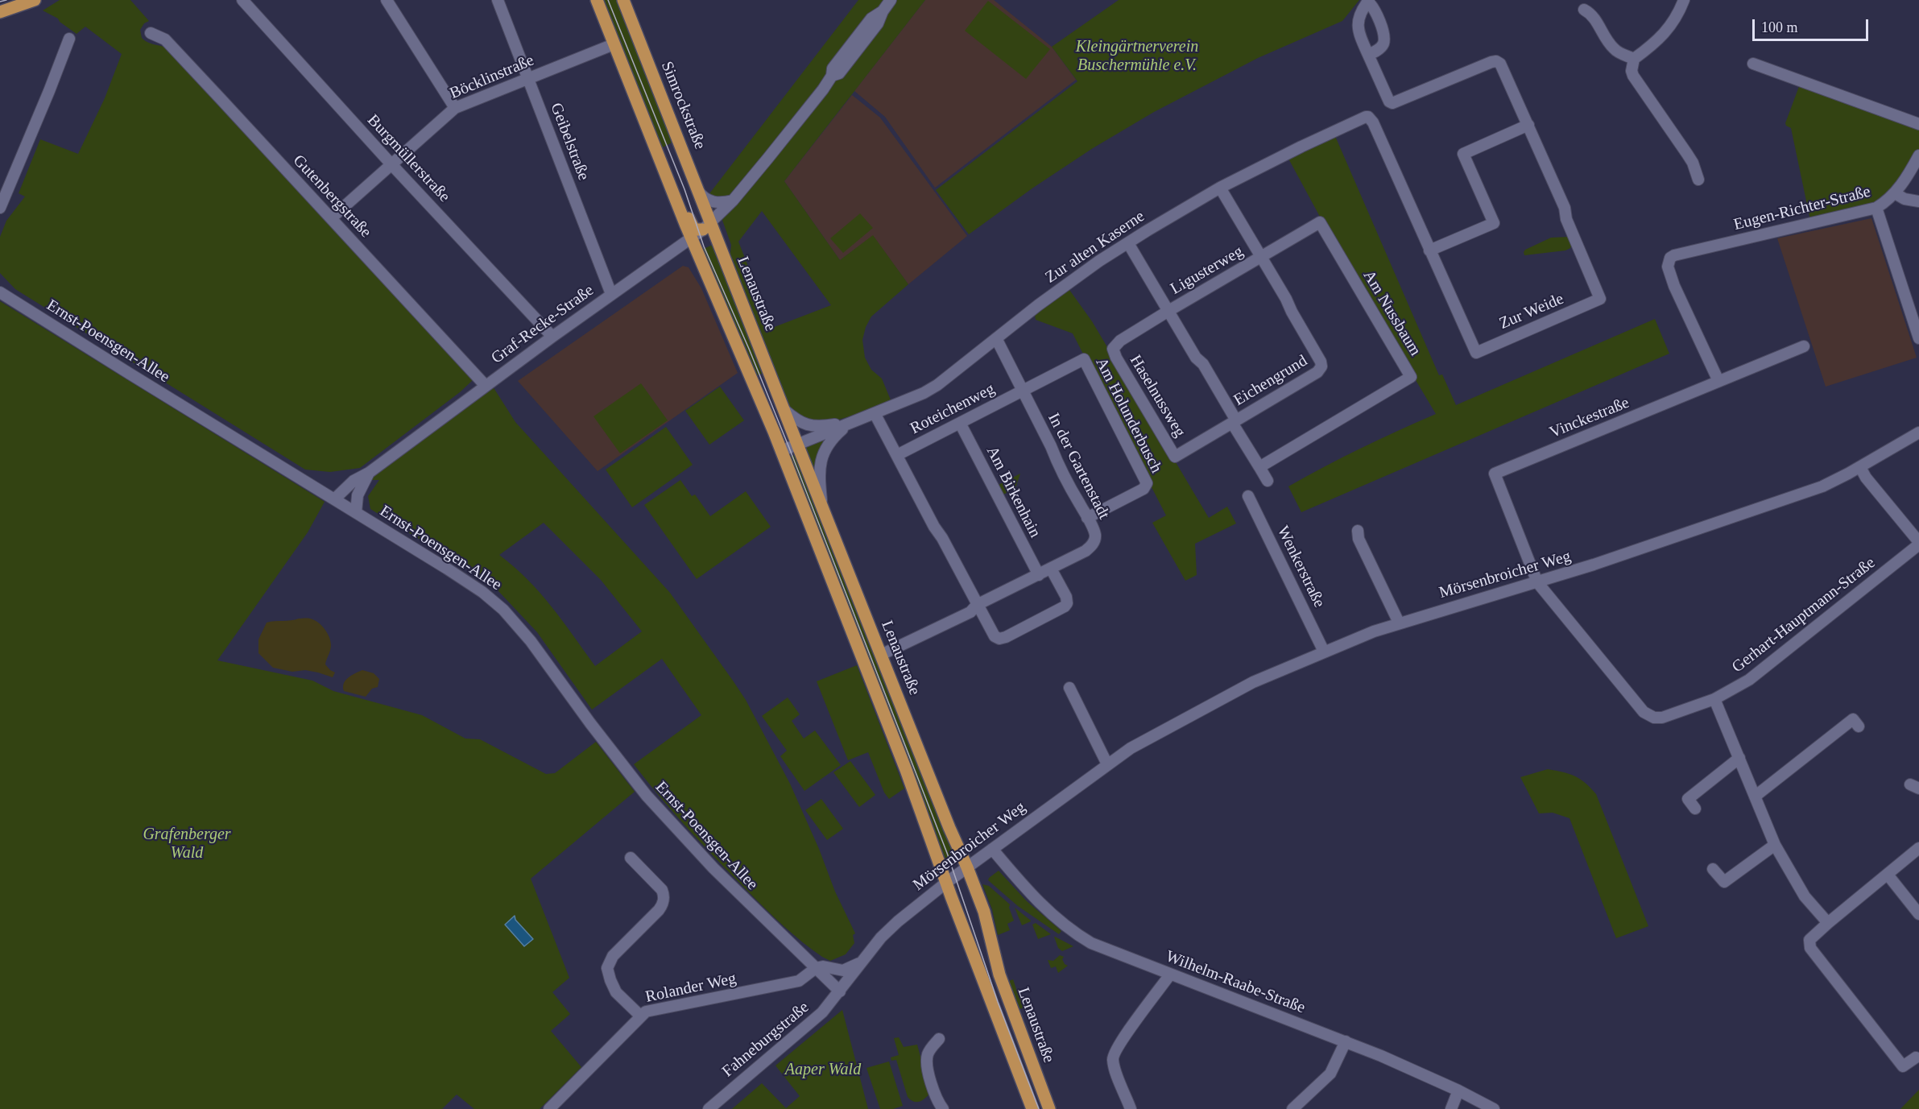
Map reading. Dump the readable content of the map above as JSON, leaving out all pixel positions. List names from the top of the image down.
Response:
{
  "streets": {
    "main road": ["Simrockstraße", "Lenaustraße"],
    "street": [
      "Böcklinstraße",
      "Geibelstraße",
      "Burgmüllerstraße",
      "Gutenbergstraße",
      "Eugen-Richter-Straße",
      "Zur alten Kaserne",
      "Ligusterweg",
      "Zur Weide",
      "Am Nussbaum",
      "Graf-Recke-Straße",
      "Ernst-Poensgen-Allee",
      "Eichengrund",
      "Haselnussweg",
      "Roteichenweg",
      "Am Holunderbusch",
      "Vinckestraße",
      "In der Gartenstadt",
      "Am Birkenhain",
      "Wenkerstraße",
      "Mörsenbroicher Weg",
      "Gerhart-Hauptmann-Straße",
      "Wilhelm-Raabe-Straße",
      "Rolander Weg",
      "Fahneburgstraße"
    ]
  },
  "crossings": [
    ["Böcklinstraße", "Geibelstraße"],
    ["Böcklinstraße", "Burgmüllerstraße"],
    ["Böcklinstraße", "Gutenbergstraße"],
    ["Simrockstraße", "Lenaustraße"],
    ["Simrockstraße", "Graf-Recke-Straße"],
    ["Geibelstraße", "Graf-Recke-Straße"],
    ["Burgmüllerstraße", "Graf-Recke-Straße"],
    ["Gutenbergstraße", "Graf-Recke-Straße"],
    ["Eugen-Richter-Straße", "Vinckestraße"],
    ["Zur alten Kaserne", "Lenaustraße"],
    ["Zur alten Kaserne", "Zur Weide"],
    ["Zur alten Kaserne", "Eichengrund"],
    ["Zur alten Kaserne", "In der Gartenstadt"],
    ["Ligusterweg", "Am Nussbaum"],
    ["Ligusterweg", "Eichengrund"],
    ["Ligusterweg", "Haselnussweg"],
    ["Lenaustraße", "Graf-Recke-Straße"],
    ["Lenaustraße", "In der Gartenstadt"],
    ["Lenaustraße", "Mörsenbroicher Weg"],
    ["Am Nussbaum", "Eichengrund"],
    ["Graf-Recke-Straße", "Ernst-Poensgen-Allee"],
    ["Ernst-Poensgen-Allee", "Mörsenbroicher Weg"],
    ["Ernst-Poensgen-Allee", "Rolander Weg"],
    ["Ernst-Poensgen-Allee", "Fahneburgstraße"],
    ["Eichengrund", "Haselnussweg"],
    ["Roteichenweg", "Am Holunderbusch"],
    ["Roteichenweg", "In der Gartenstadt"],
    ["Roteichenweg", "Am Birkenhain"],
    ["Am Holunderbusch", "In der Gartenstadt"],
    ["Vinckestraße", "Mörsenbroicher Weg"],
    ["Vinckestraße", "Gerhart-Hauptmann-Straße"],
    ["In der Gartenstadt", "Am Birkenhain"],
    ["Wenkerstraße", "Mörsenbroicher Weg"],
    ["Mörsenbroicher Weg", "Gerhart-Hauptmann-Straße"],
    ["Mörsenbroicher Weg", "Wilhelm-Raabe-Straße"],
    ["Mörsenbroicher Weg", "Fahneburgstraße"]
  ],
  "parks": ["Kleingärtnerverein Buschermühle e.V.", "Grafenberger Wald", "Aaper Wald"],
  "scale_bar": "100 m"
}
